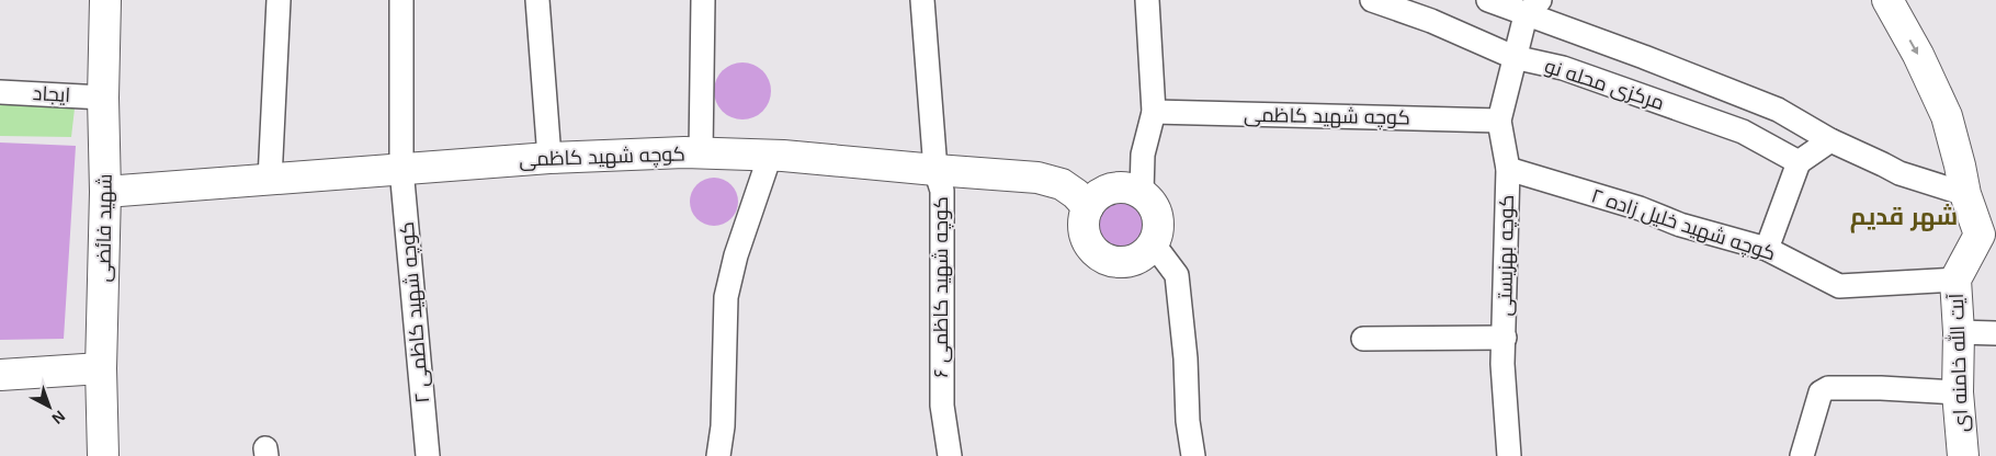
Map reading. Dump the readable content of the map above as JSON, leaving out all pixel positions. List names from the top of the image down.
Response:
{
  "streets": {
    "street": [
      "مرکزی محله نو",
      "ایجاد",
      "کوچه شهید کاظمی",
      "کوچه شهید خلیل زاده ۲",
      "شهید فائضی",
      "کوچه بهزیستی",
      "کوچه شهید کاظمی ۶",
      "کوچه شهید کاظمی ۲",
      "آیت الله خامنه ای"
    ]
  },
  "crossings": [
    ["مرکزی محله نو", "کوچه بهزیستی"],
    ["مرکزی محله نو", "آیت الله خامنه ای"],
    ["ایجاد", "شهید فائضی"],
    ["کوچه شهید کاظمی", "شهید فائضی"],
    ["کوچه شهید کاظمی", "کوچه بهزیستی"],
    ["کوچه شهید کاظمی", "کوچه شهید کاظمی ۶"],
    ["کوچه شهید کاظمی", "کوچه شهید کاظمی ۲"],
    ["کوچه شهید خلیل زاده ۲", "کوچه بهزیستی"],
    ["کوچه شهید خلیل زاده ۲", "آیت الله خامنه ای"]
  ],
  "one_way": ["آیت الله خامنه ای"],
  "districts": ["شهر قدیم"],
  "north": "bottom right"
}
